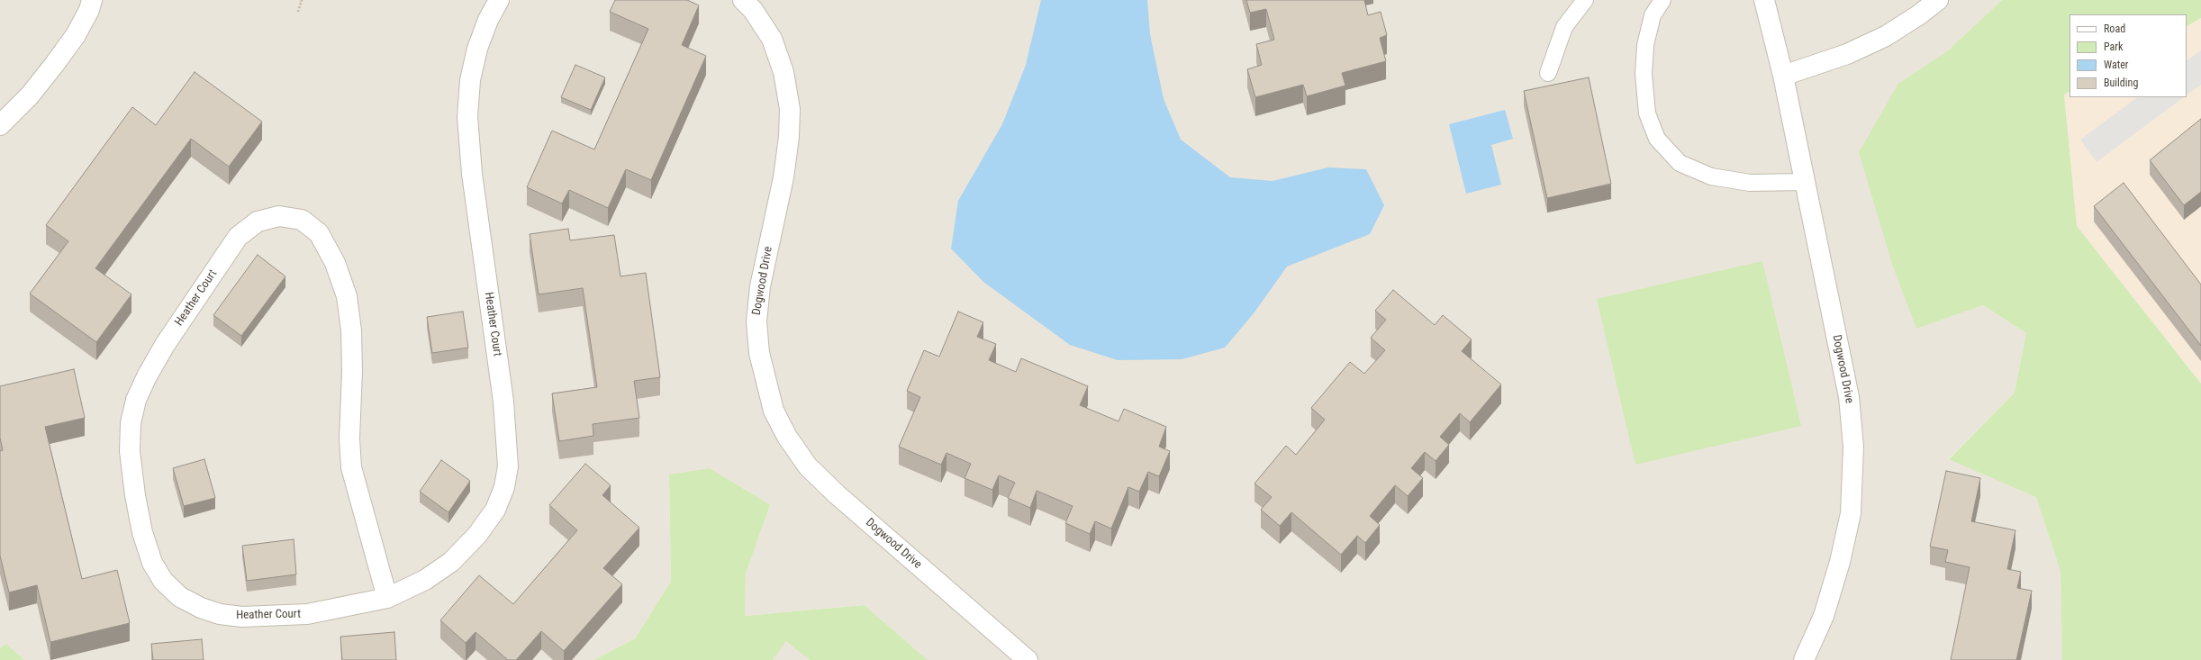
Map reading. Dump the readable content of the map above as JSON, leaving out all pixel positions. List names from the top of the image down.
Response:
{
  "streets": {
    "street": ["Dogwood Drive", "Heather Court"]
  },
  "legend": [
    "Road",
    "Park",
    "Water",
    "Building"
  ]
}
